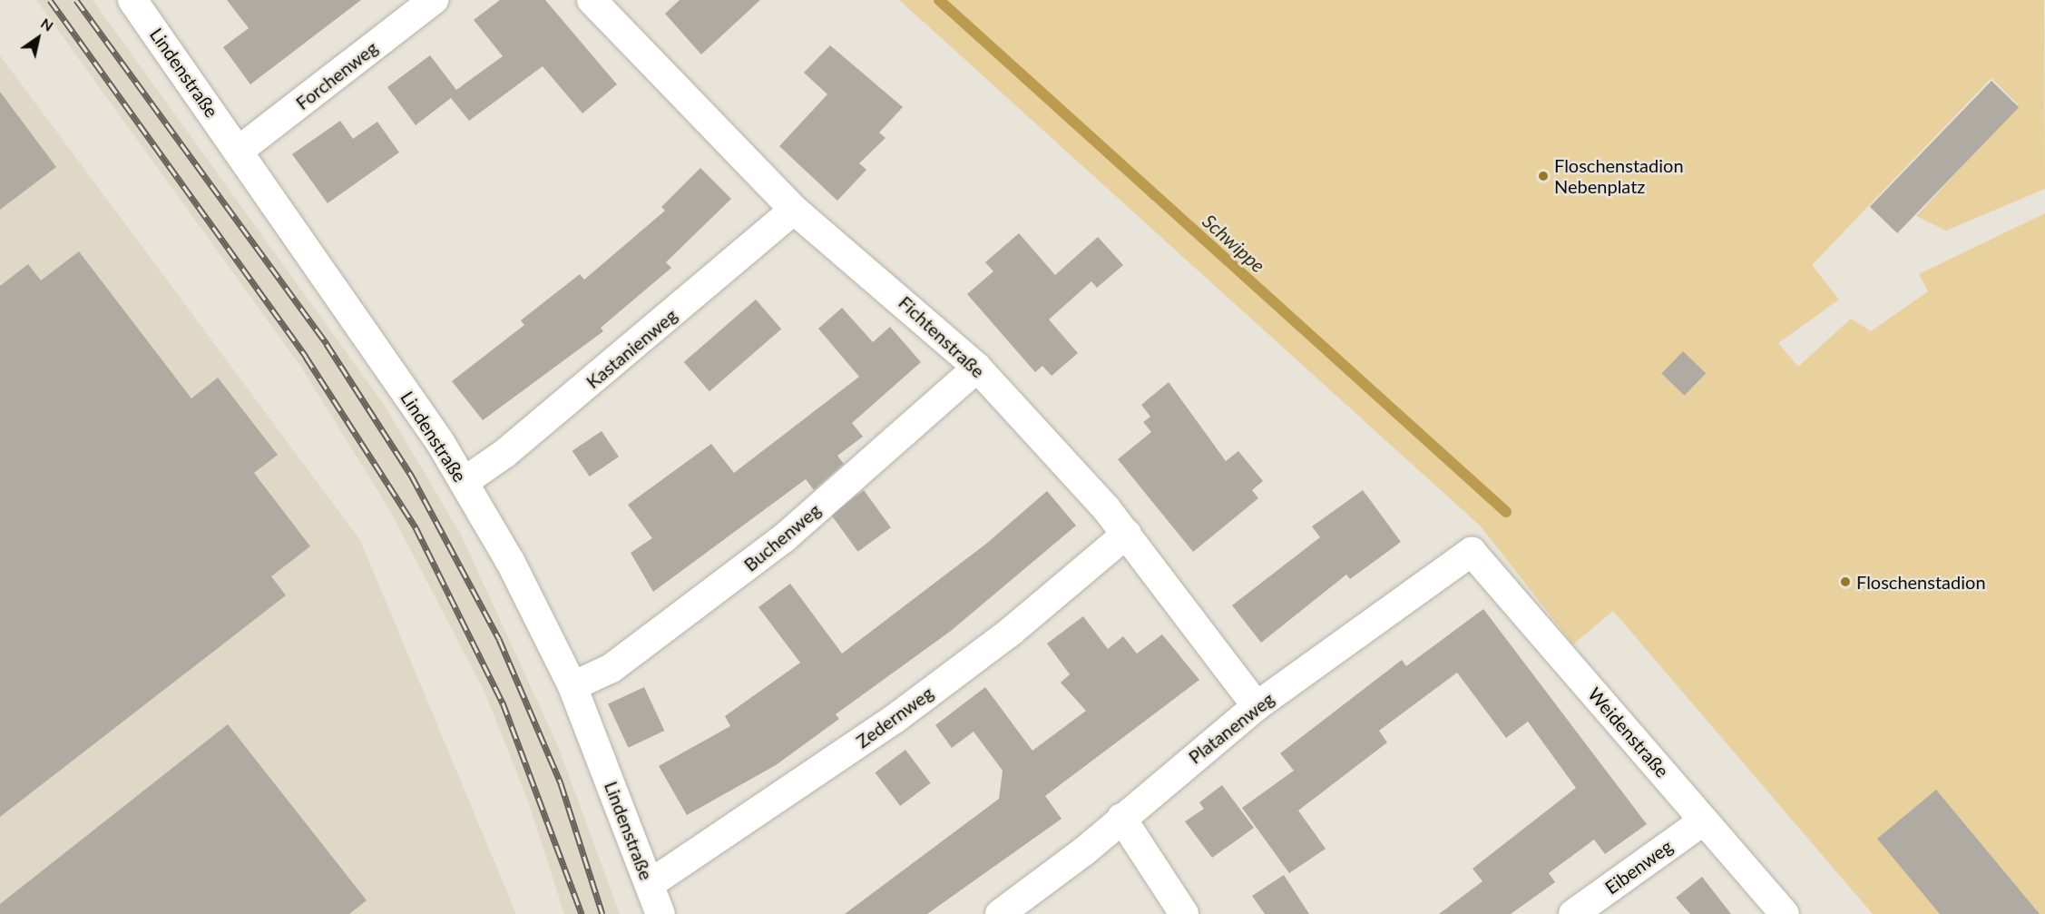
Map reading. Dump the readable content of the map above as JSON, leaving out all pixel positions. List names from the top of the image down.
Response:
{
  "streets": {
    "street": [
      "Lindenstraße",
      "Forchenweg",
      "Fichtenstraße",
      "Kastanienweg",
      "Buchenweg",
      "Zedernweg",
      "Platanenweg",
      "Weidenstraße",
      "Eibenweg"
    ]
  },
  "crossings": [
    ["Lindenstraße", "Forchenweg"],
    ["Lindenstraße", "Kastanienweg"],
    ["Lindenstraße", "Buchenweg"],
    ["Lindenstraße", "Zedernweg"],
    ["Fichtenstraße", "Kastanienweg"],
    ["Fichtenstraße", "Buchenweg"],
    ["Fichtenstraße", "Zedernweg"],
    ["Fichtenstraße", "Platanenweg"],
    ["Platanenweg", "Weidenstraße"],
    ["Weidenstraße", "Eibenweg"]
  ],
  "water": ["Schwippe"],
  "places": ["Floschenstadion Nebenplatz", "Floschenstadion"],
  "north": "top right"
}
